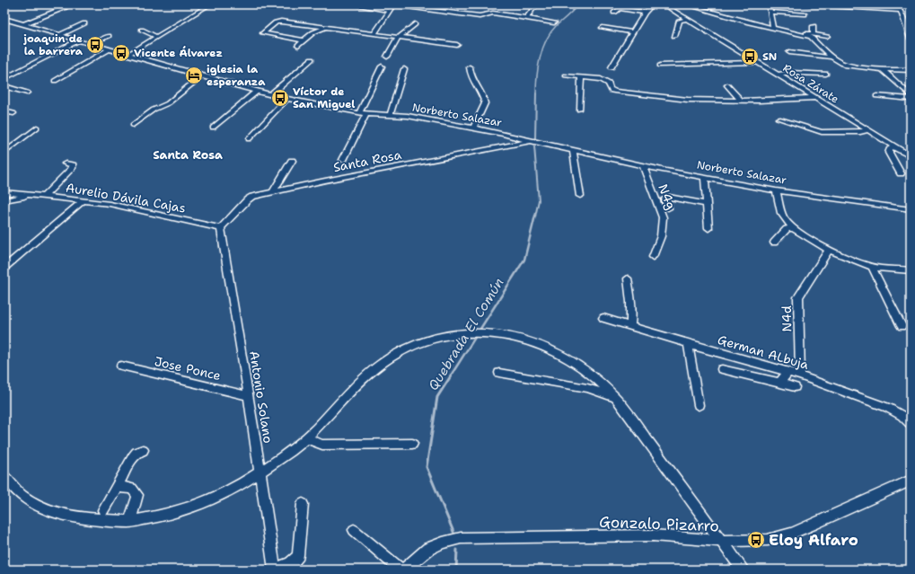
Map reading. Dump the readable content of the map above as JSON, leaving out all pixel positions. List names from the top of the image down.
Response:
{
  "streets": {
    "street": [
      "Rosa Zárate",
      "Norberto Salazar",
      "Santa Rosa",
      "N4g",
      "Aurelio Dávila Cajas",
      "N4d",
      "German ALbuja",
      "Jose Ponce",
      "Antonio Solano",
      "Gonzalo Pizarro"
    ]
  },
  "crossings": [
    ["Norberto Salazar", "Santa Rosa"],
    ["Norberto Salazar", "N4g"],
    ["Santa Rosa", "Aurelio Dávila Cajas"],
    ["Santa Rosa", "Antonio Solano"],
    ["Aurelio Dávila Cajas", "Antonio Solano"],
    ["N4d", "German ALbuja"],
    ["Jose Ponce", "Antonio Solano"]
  ],
  "districts": ["Santa Rosa"],
  "water": ["Quebrada El Común"],
  "places": {
    "bus stop": [
      "joaquin de la barrera",
      "Vicente Álvarez",
      "SN",
      "Víctor de San Miguel",
      "Eloy Alfaro"
    ],
    "hotel": ["iglesia la esperanza"]
  }
}
